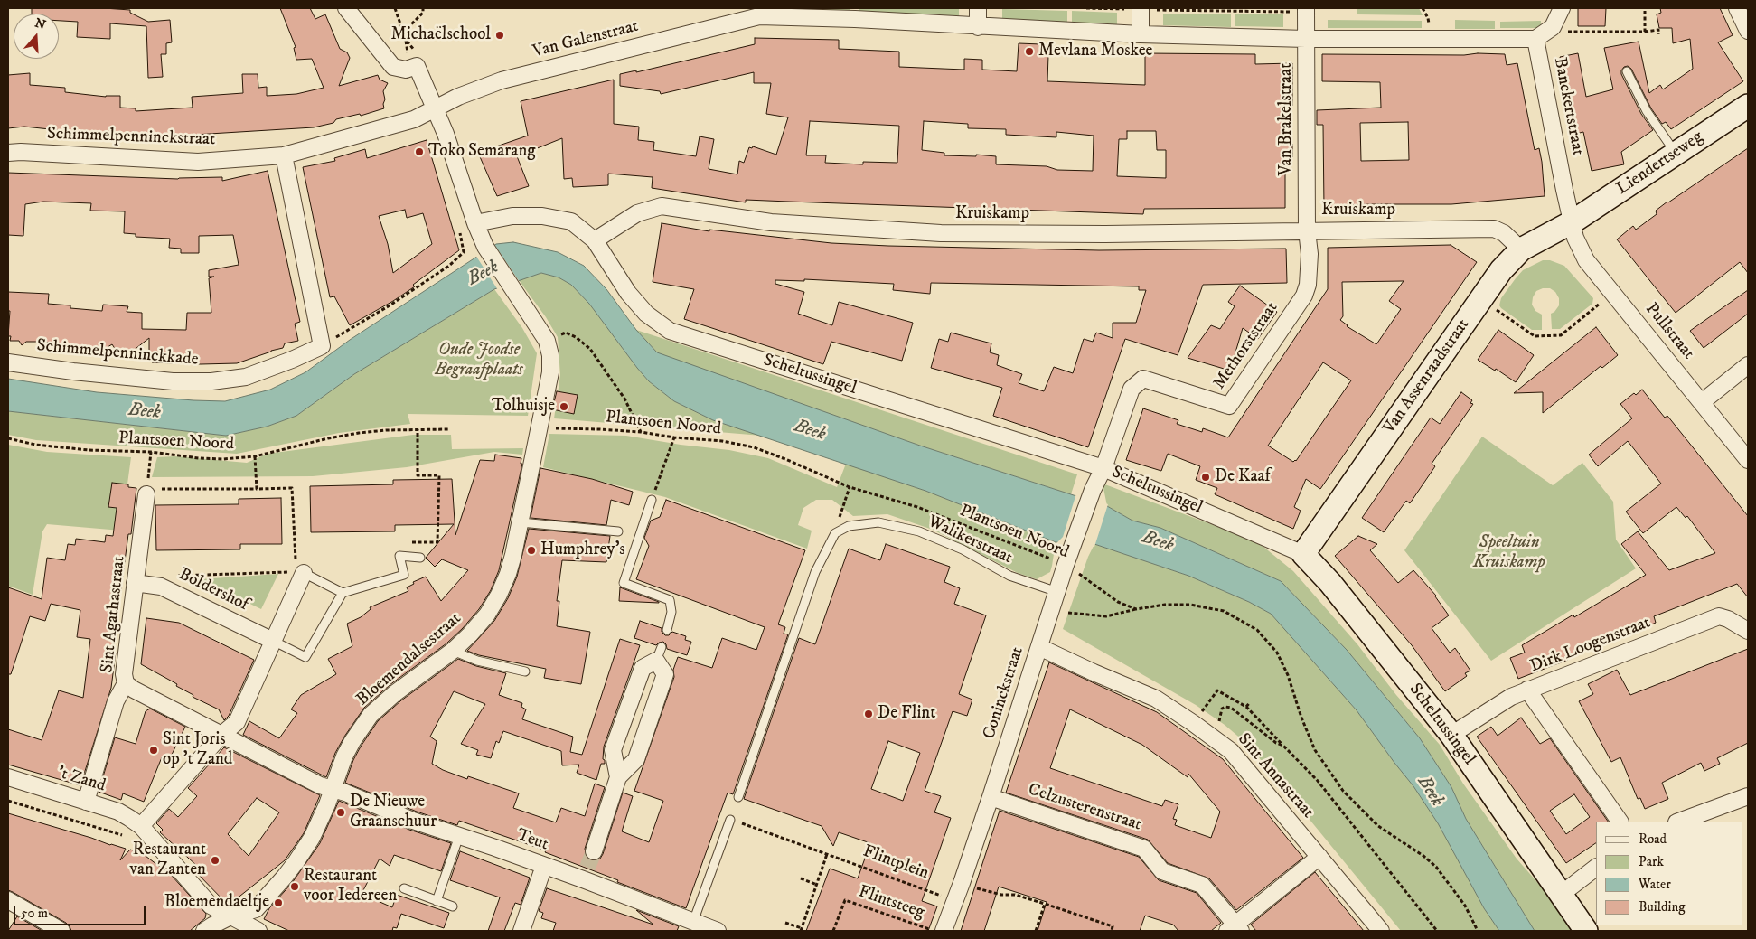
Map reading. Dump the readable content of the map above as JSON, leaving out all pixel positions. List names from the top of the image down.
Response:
{
  "streets": {
    "street": [
      "Van Galenstraat",
      "Banckertstraat",
      "Van Brakelstraat",
      "Schimmelpenninckstraat",
      "Liendertseweg",
      "Kruiskamp",
      "Pullstraat",
      "Methorststraat",
      "Schimmelpenninckkade",
      "Scheltussingel",
      "Van Assenraadstraat",
      "Boldershof",
      "Sint Agathastraat",
      "Dirk Loogenstraat",
      "Bloemendalsestraat",
      "Coninckstraat",
      "Sint Annastraat",
      "'t Zand",
      "Celzusterenstraat",
      "Teut"
    ],
    "lane": ["Walikerstraat"],
    "path": ["Plantsoen Noord", "Flintplein", "Flintsteeg"]
  },
  "crossings": [
    ["Van Galenstraat", "Banckertstraat"],
    ["Van Galenstraat", "Van Brakelstraat"],
    ["Van Galenstraat", "Schimmelpenninckstraat"],
    ["Van Galenstraat", "Bloemendalsestraat"],
    ["Banckertstraat", "Liendertseweg"],
    ["Banckertstraat", "Pullstraat"],
    ["Banckertstraat", "Van Assenraadstraat"],
    ["Van Brakelstraat", "Kruiskamp"],
    ["Van Brakelstraat", "Methorststraat"],
    ["Schimmelpenninckstraat", "Bloemendalsestraat"],
    ["Liendertseweg", "Pullstraat"],
    ["Liendertseweg", "Van Assenraadstraat"],
    ["Kruiskamp", "Methorststraat"],
    ["Kruiskamp", "Scheltussingel"],
    ["Kruiskamp", "Van Assenraadstraat"],
    ["Pullstraat", "Van Assenraadstraat"],
    ["Methorststraat", "Scheltussingel"],
    ["Methorststraat", "Coninckstraat"],
    ["Scheltussingel", "Van Assenraadstraat"],
    ["Scheltussingel", "Dirk Loogenstraat"],
    ["Scheltussingel", "Coninckstraat"],
    ["Plantsoen Noord", "Bloemendalsestraat"],
    ["Plantsoen Noord", "Coninckstraat"],
    ["Walikerstraat", "Coninckstraat"],
    ["Boldershof", "Sint Agathastraat"],
    ["Sint Agathastraat", "'t Zand"],
    ["Sint Agathastraat", "Teut"],
    ["Bloemendalsestraat", "'t Zand"],
    ["Bloemendalsestraat", "Teut"],
    ["Coninckstraat", "Sint Annastraat"],
    ["Coninckstraat", "Celzusterenstraat"],
    ["Coninckstraat", "Flintplein"]
  ],
  "water": ["Beek"],
  "parks": ["Oude Joodse Begraafplaats", "Speeltuin Kruiskamp"],
  "places": [
    "Michaëlschool",
    "Mevlana Moskee",
    "Toko Semarang",
    "Tolhuisje",
    "De Kaaf",
    "Humphrey's",
    "De Flint",
    "Sint Joris op 't Zand",
    "De Nieuwe Graanschuur",
    "Restaurant van Zanten",
    "Restaurant voor Iedereen",
    "Bloemendaeltje"
  ],
  "legend": [
    "Road",
    "Park",
    "Water",
    "Building"
  ],
  "scale_bar": "50 m",
  "north": "top"
}
